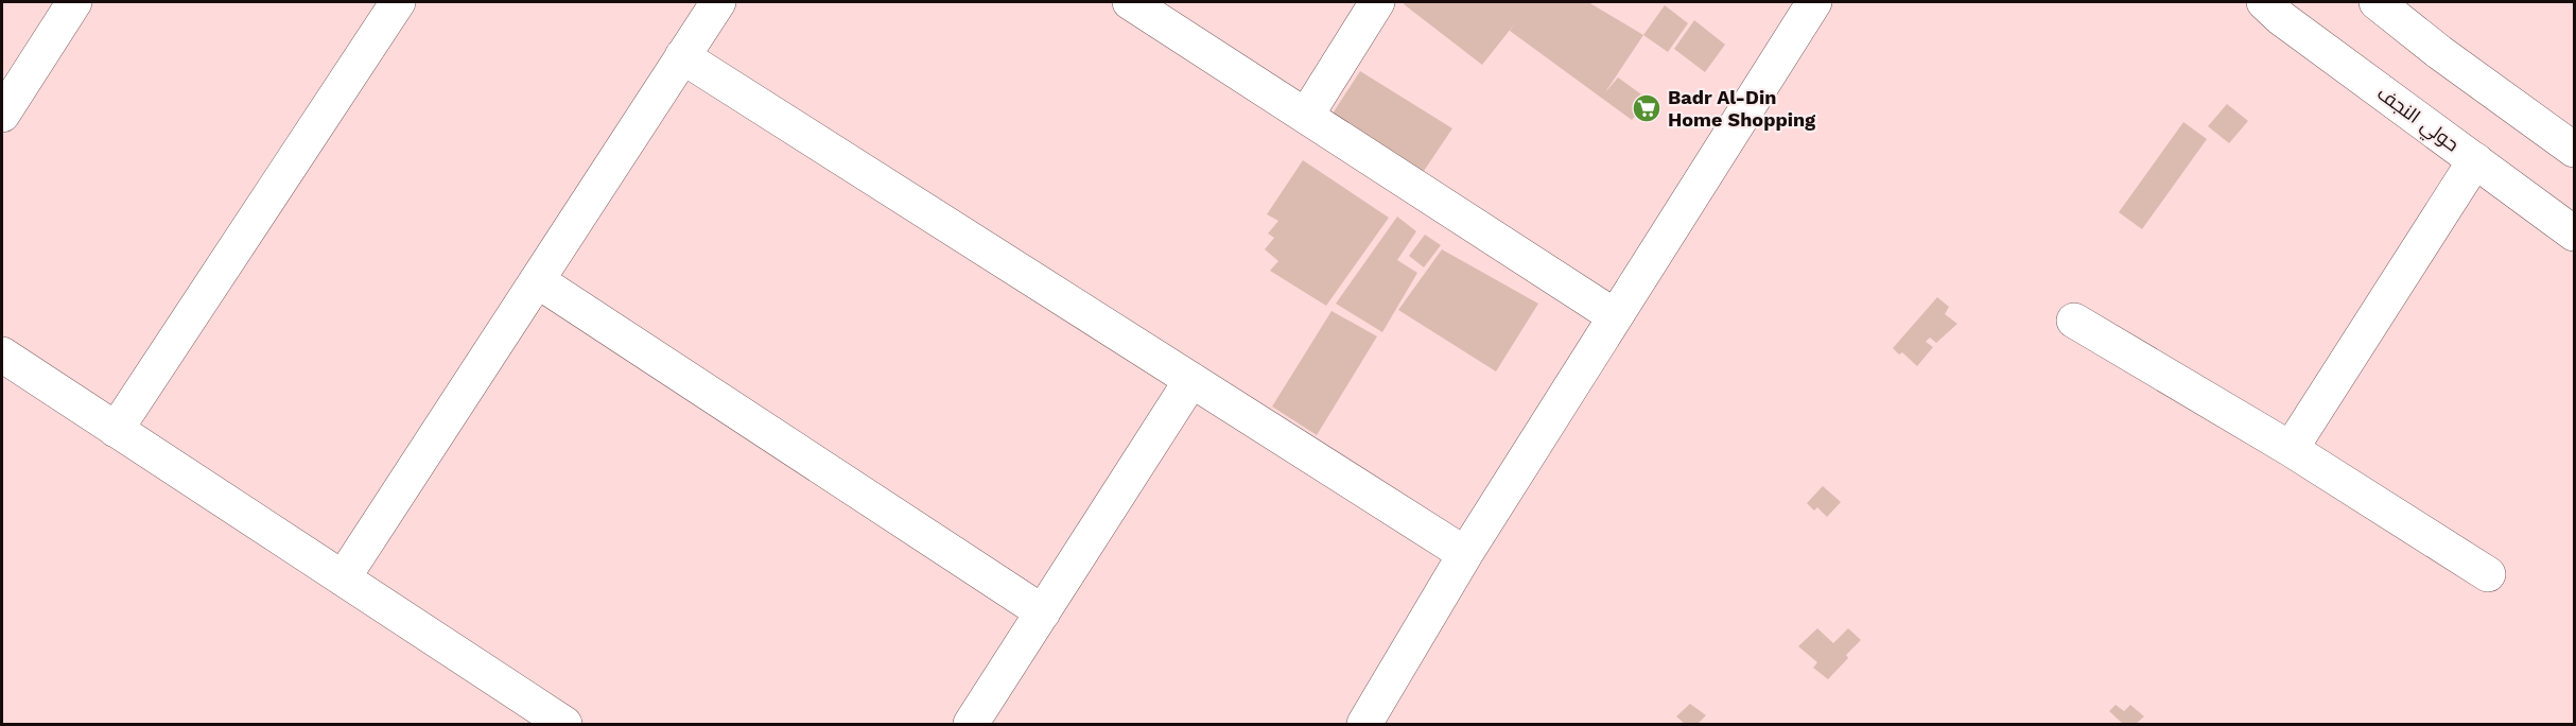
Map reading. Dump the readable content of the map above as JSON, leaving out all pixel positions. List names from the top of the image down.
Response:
{
  "streets": {
    "street": ["حولي النجف"]
  },
  "places": {
    "supermarket": ["Badr Al-Din Home Shopping"]
  }
}
